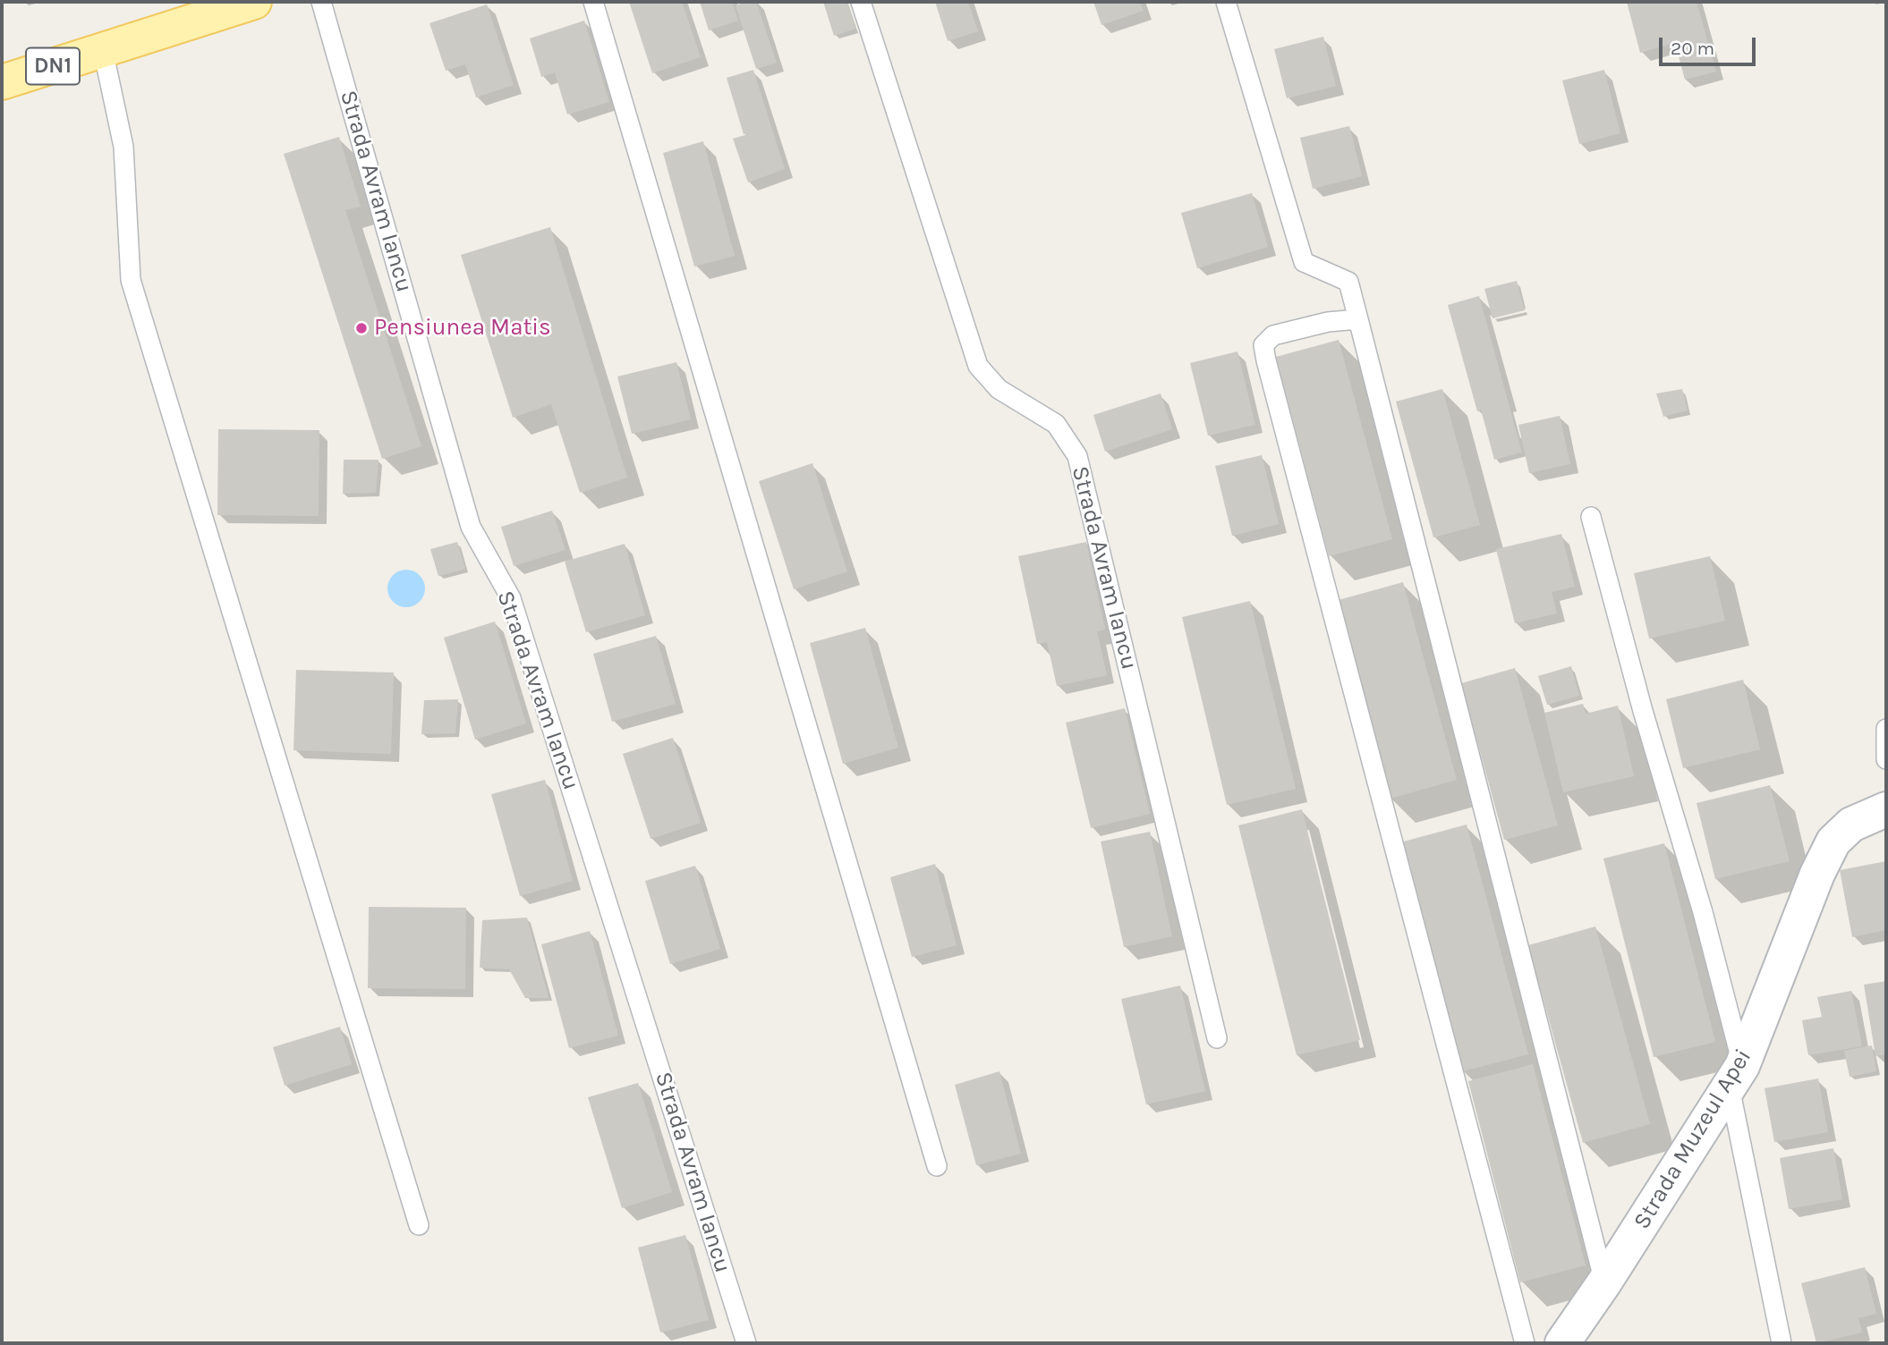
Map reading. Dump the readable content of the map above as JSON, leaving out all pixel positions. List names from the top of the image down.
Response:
{
  "streets": {
    "main road": ["DN1"],
    "street": ["Strada Muzeul Apei"],
    "lane": ["Strada Avram Iancu"]
  },
  "places": ["Pensiunea Matis"],
  "scale_bar": "20 m"
}
